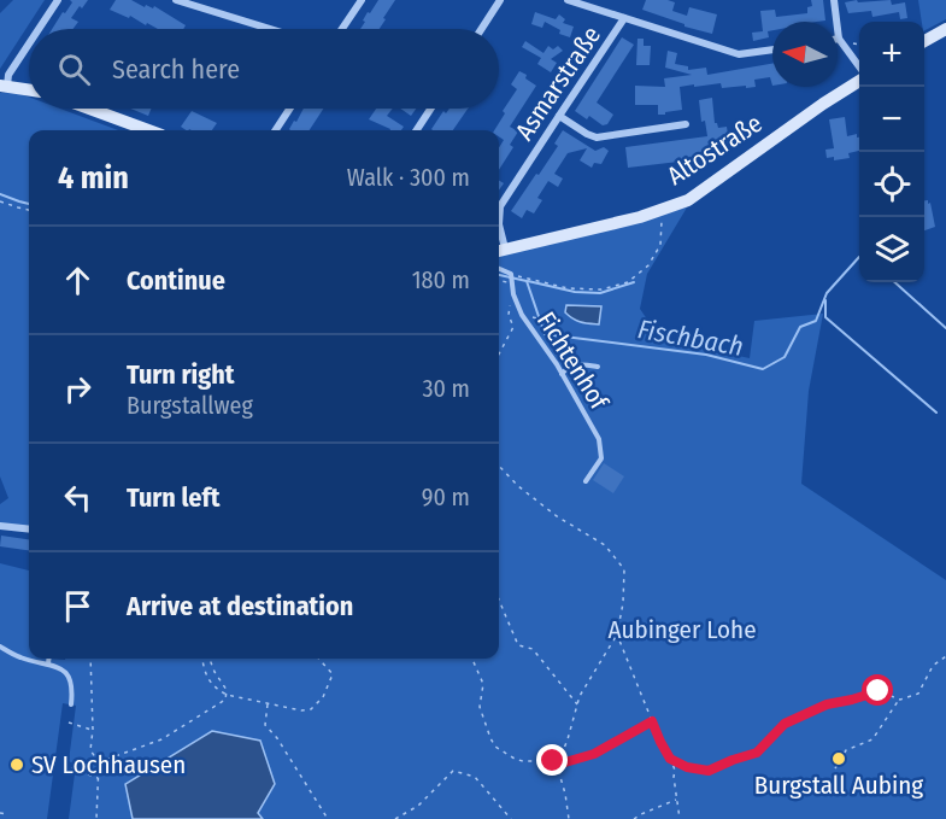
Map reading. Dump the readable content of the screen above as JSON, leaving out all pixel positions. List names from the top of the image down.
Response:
{
  "streets": {
    "main road": ["Altostraße"],
    "street": ["Asmarstraße"],
    "lane": ["Fichtenhof"]
  },
  "crossings": [
    ["Asmarstraße", "Altostraße"]
  ],
  "water": ["Fischbach"],
  "parks": ["Aubinger Lohe"],
  "places": ["Burgstall Aubing", "SV Lochhausen"],
  "north": "left",
  "page": {
    "map_buttons": ["+", "−"],
    "search": "Search here",
    "heading": ["4 min", "Walk · 300 m"],
    "list": [
      ["Continue", "180 m"],
      ["Turn right", "Burgstallweg", "30 m"],
      ["Turn left", "90 m"],
      "Arrive at destination"
    ]
  }
}
